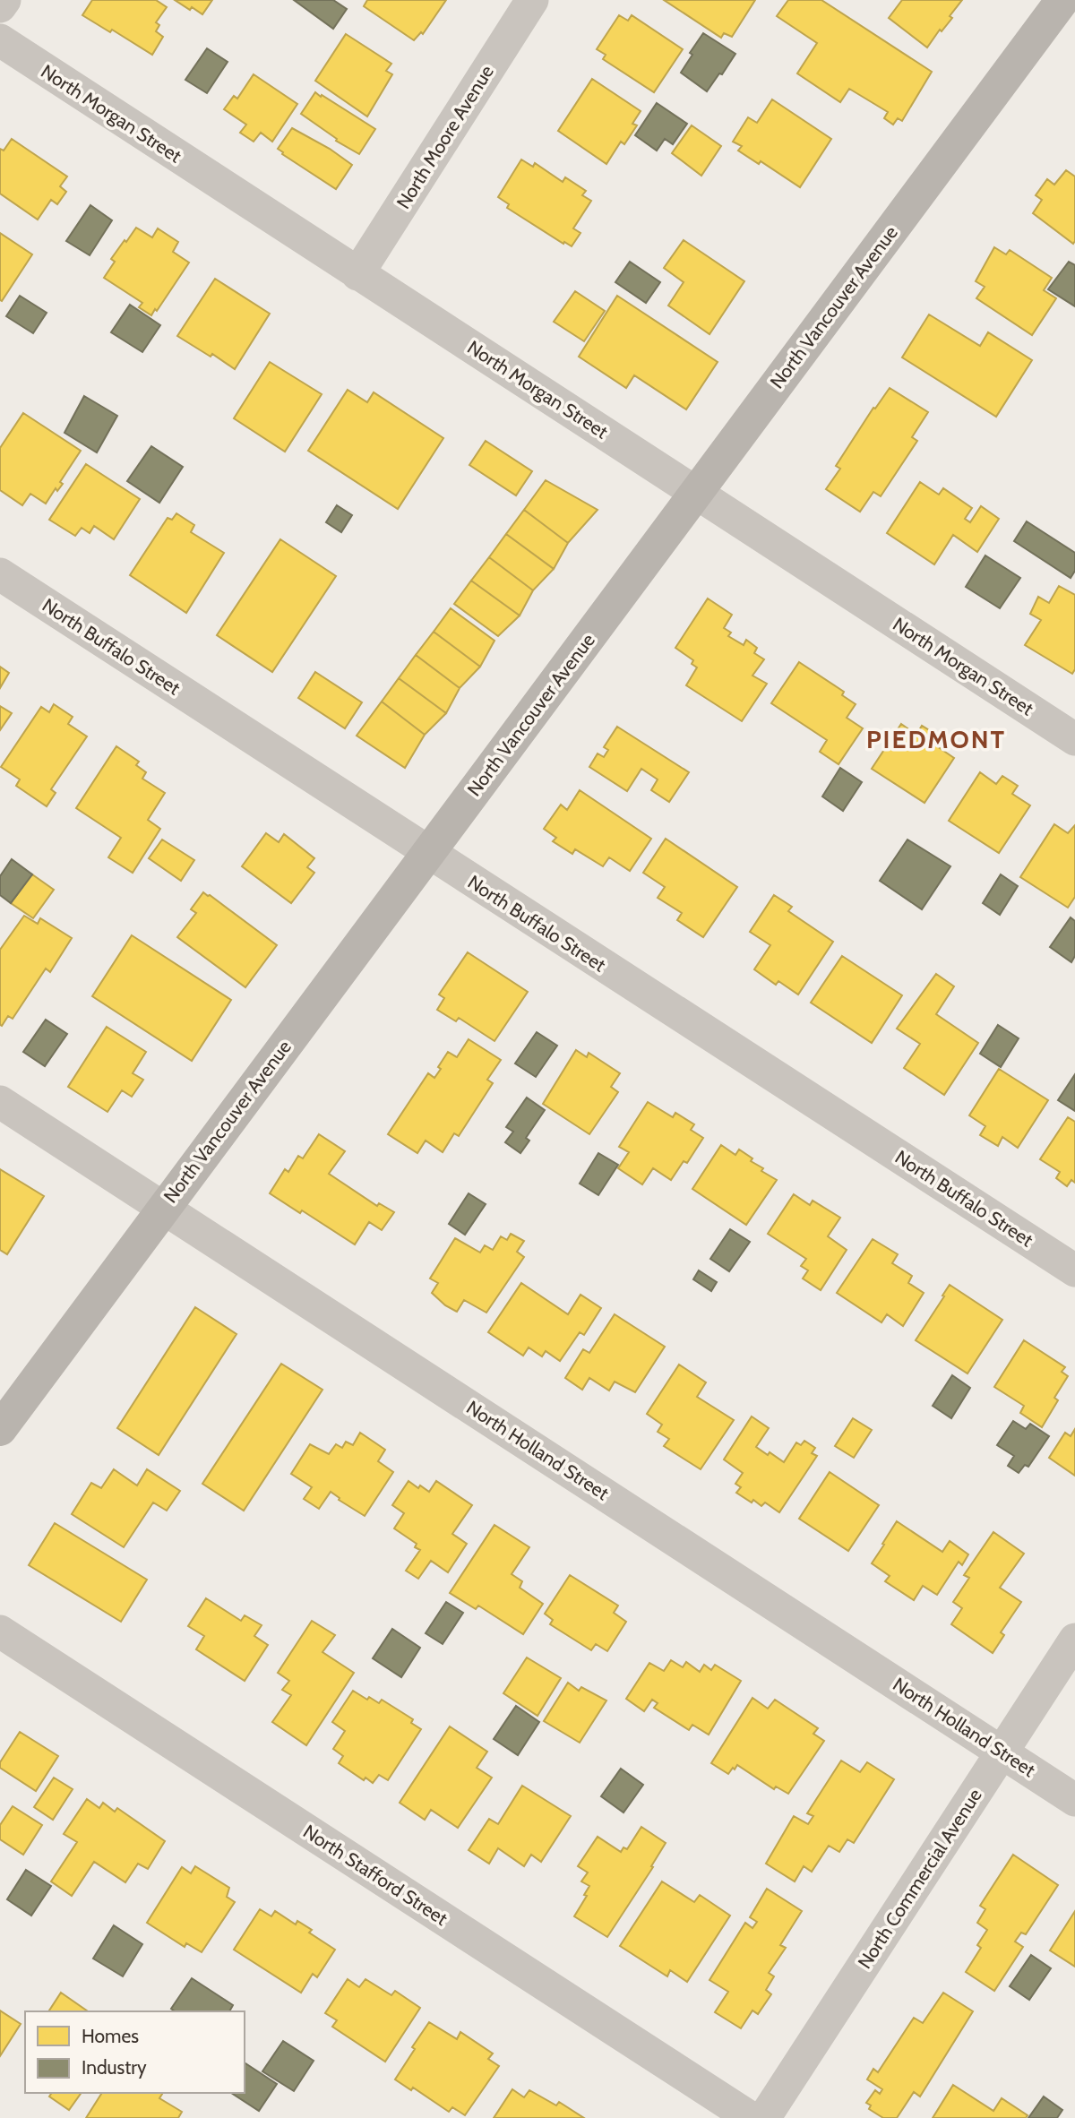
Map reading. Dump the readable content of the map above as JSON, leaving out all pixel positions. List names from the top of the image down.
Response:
{
  "streets": {
    "street": [
      "North Morgan Street",
      "North Moore Avenue",
      "North Vancouver Avenue",
      "North Buffalo Street",
      "North Holland Street",
      "North Stafford Street",
      "North Commercial Avenue"
    ]
  },
  "crossings": [
    ["North Morgan Street", "North Moore Avenue"],
    ["North Morgan Street", "North Vancouver Avenue"],
    ["North Vancouver Avenue", "North Buffalo Street"],
    ["North Vancouver Avenue", "North Holland Street"],
    ["North Holland Street", "North Commercial Avenue"]
  ],
  "districts": ["PIEDMONT"],
  "legend": ["Homes", "Industry"]
}
